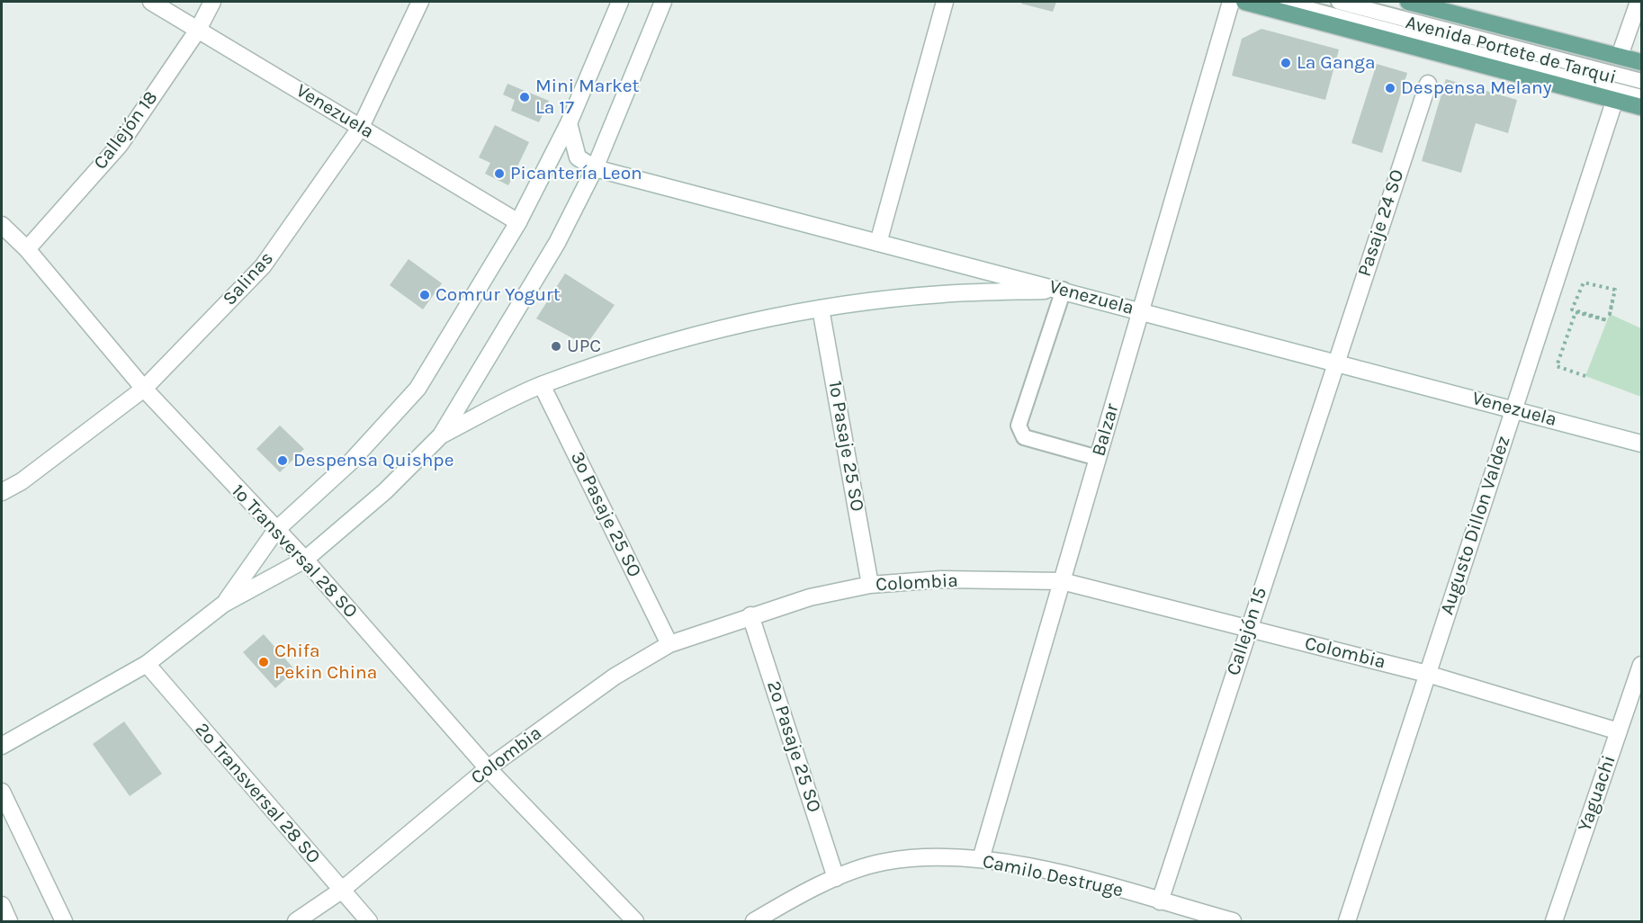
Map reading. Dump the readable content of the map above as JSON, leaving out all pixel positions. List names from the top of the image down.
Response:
{
  "streets": {
    "main road": ["Avenida Portete de Tarqui"],
    "street": [
      "Venezuela",
      "Callejón 18",
      "Pasaje 24 SO",
      "Salinas",
      "Balzar",
      "1º Pasaje 25 SO",
      "3º Pasaje 25 SO",
      "Augusto Dillon Valdez",
      "1º Transversal 28 SO",
      "Colombia",
      "Callejón 15",
      "2º Pasaje 25 SO",
      "2º Transversal 28 SO",
      "Yaguachi",
      "Camilo Destruge"
    ]
  },
  "crossings": [
    ["Avenida Portete de Tarqui", "Augusto Dillon Valdez"],
    ["Venezuela", "Callejón 18"],
    ["Venezuela", "Pasaje 24 SO"],
    ["Venezuela", "Salinas"],
    ["Venezuela", "Balzar"],
    ["Venezuela", "Augusto Dillon Valdez"],
    ["Venezuela", "Callejón 15"],
    ["Callejón 18", "1º Transversal 28 SO"],
    ["Pasaje 24 SO", "Callejón 15"],
    ["Salinas", "1º Transversal 28 SO"],
    ["Balzar", "Colombia"],
    ["Balzar", "Camilo Destruge"],
    ["1º Pasaje 25 SO", "Colombia"],
    ["3º Pasaje 25 SO", "Colombia"],
    ["Augusto Dillon Valdez", "Colombia"],
    ["1º Transversal 28 SO", "Colombia"],
    ["Colombia", "Callejón 15"],
    ["Colombia", "2º Pasaje 25 SO"],
    ["Colombia", "2º Transversal 28 SO"],
    ["Colombia", "Yaguachi"],
    ["Callejón 15", "Camilo Destruge"],
    ["2º Pasaje 25 SO", "Camilo Destruge"]
  ],
  "places": [
    "La Ganga",
    "Despensa Melany",
    "Mini Market La 17",
    "Picantería Leon",
    "Comrur Yogurt",
    "UPC",
    "Despensa Quishpe",
    "Chifa Pekin China"
  ]
}
